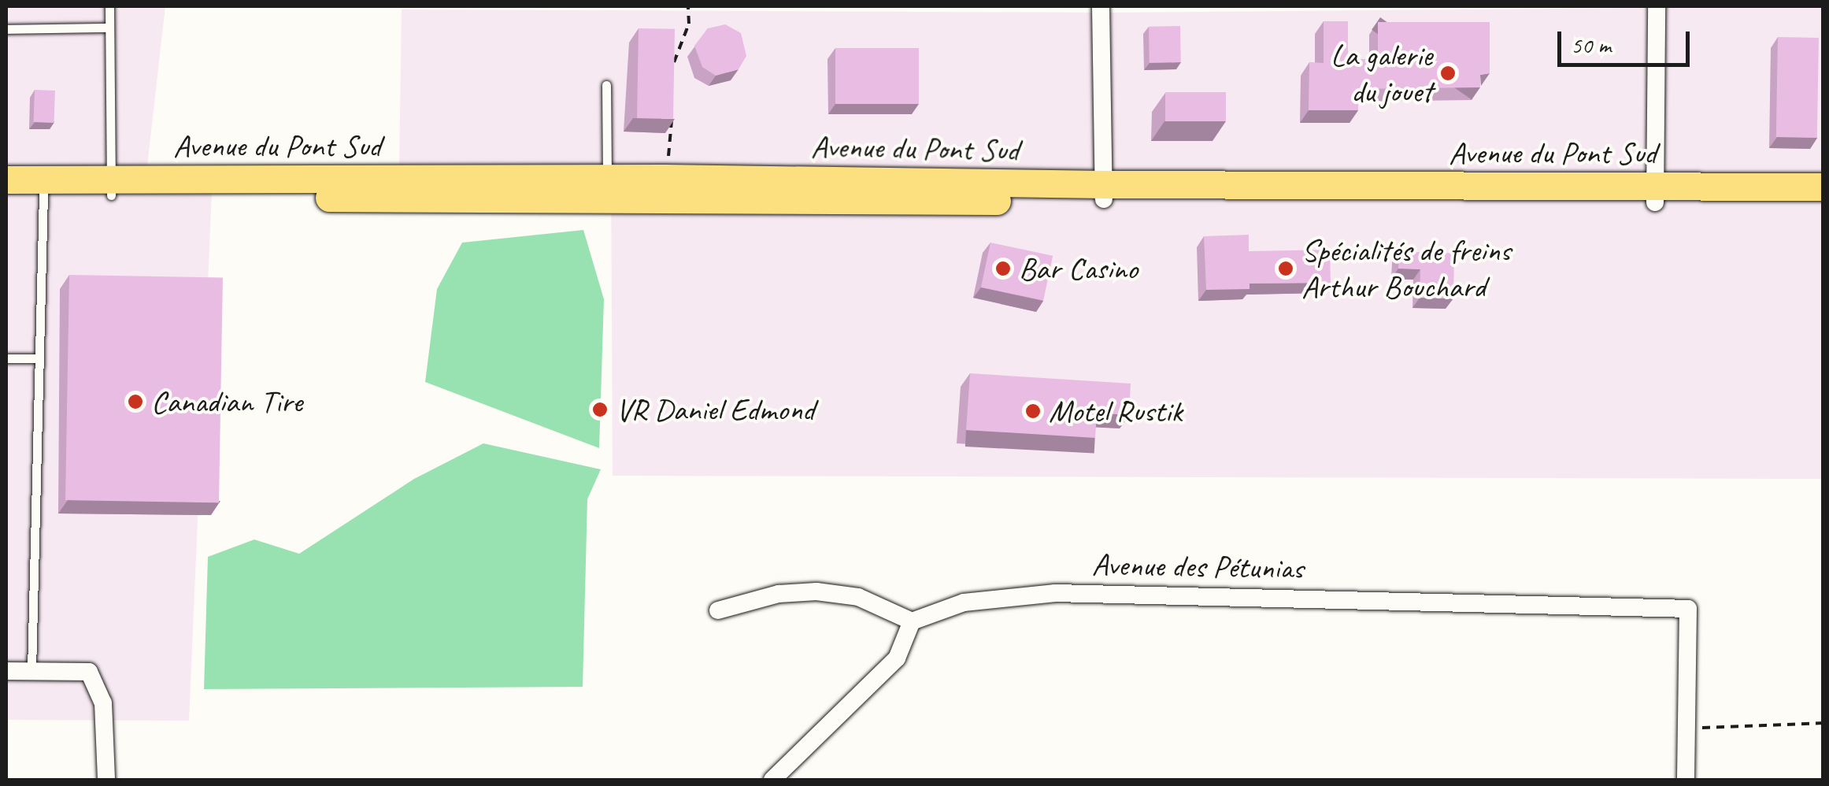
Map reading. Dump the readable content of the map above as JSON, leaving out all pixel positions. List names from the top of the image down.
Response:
{
  "streets": {
    "main road": ["Avenue du Pont Sud"],
    "street": ["Avenue des Pétunias"]
  },
  "places": [
    "La galerie du jouet",
    "Bar Casino",
    "Spécialités de freins Arthur Bouchard",
    "Canadian Tire",
    "VR Daniel Edmond",
    "Motel Rustik"
  ],
  "scale_bar": "50 m"
}
